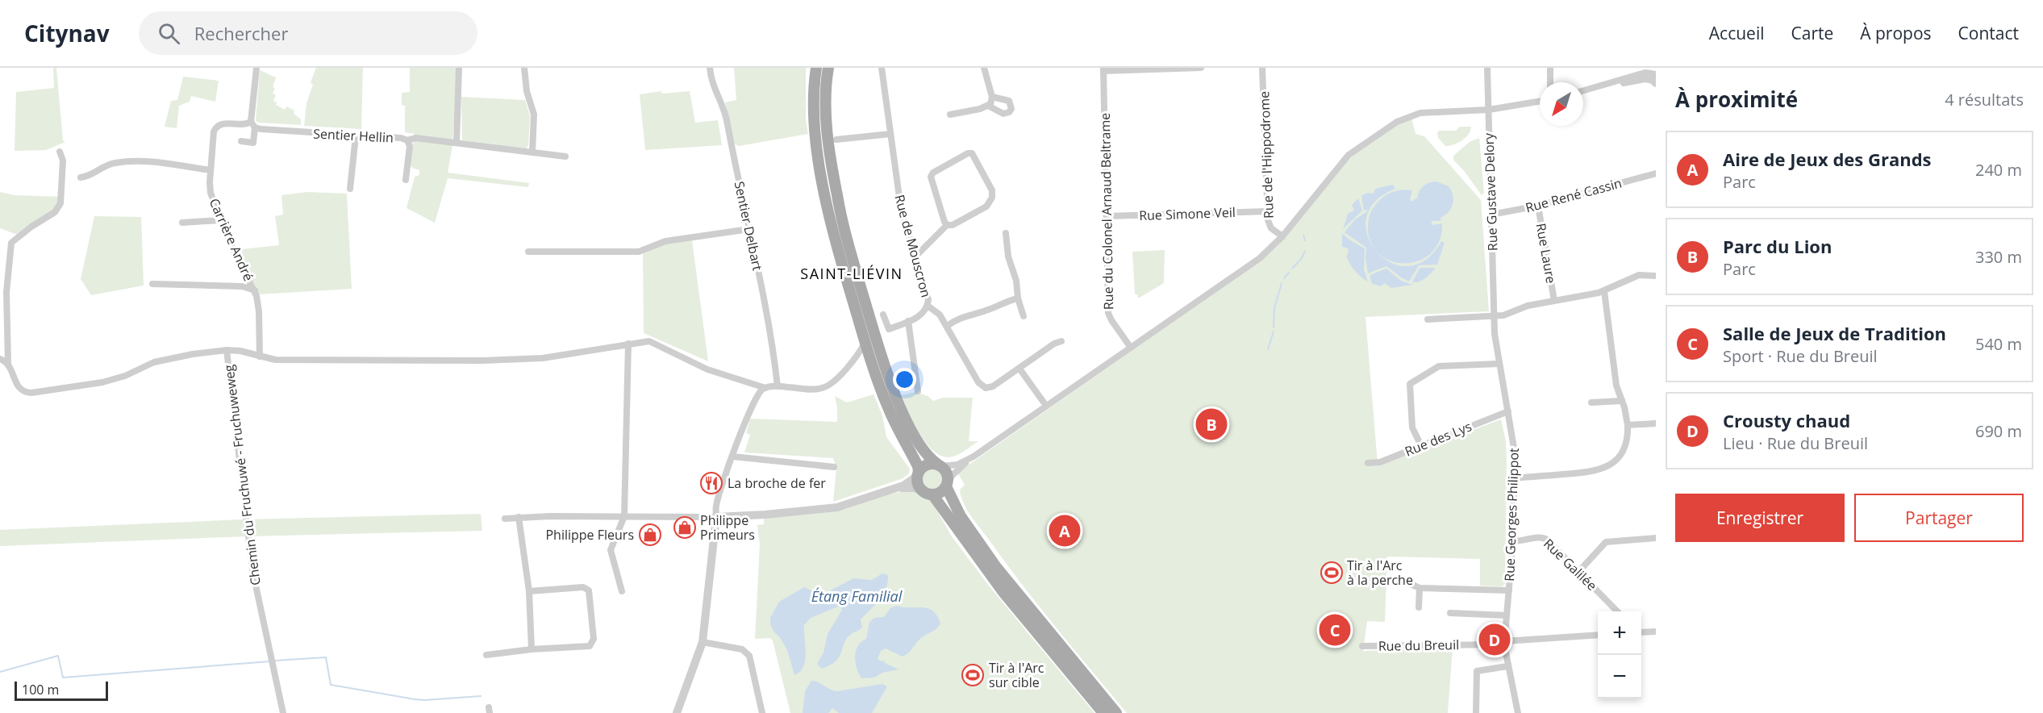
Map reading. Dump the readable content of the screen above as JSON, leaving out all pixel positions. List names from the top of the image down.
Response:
{
  "streets": {
    "street": [
      "Sentier Hellin",
      "Rue de l'Hippodrome",
      "Rue Gustave Delory",
      "Rue René Cassin",
      "Rue du Colonel Arnaud Beltrame",
      "Rue Simone Veil",
      "Sentier Delbart",
      "Carrière André",
      "Rue de Mouscron",
      "Rue Laure",
      "Rue des Lys",
      "Chemin du Fruchuwé - Fruchuweweg",
      "Rue Georges Philippot",
      "Rue Galilée",
      "Rue du Breuil"
    ]
  },
  "crossings": [
    ["Sentier Hellin", "Carrière André"],
    ["Rue de l'Hippodrome", "Rue Simone Veil"],
    ["Rue Gustave Delory", "Rue René Cassin"],
    ["Rue Gustave Delory", "Rue Georges Philippot"],
    ["Rue René Cassin", "Rue Laure"],
    ["Rue du Colonel Arnaud Beltrame", "Rue Simone Veil"],
    ["Rue des Lys", "Rue Georges Philippot"],
    ["Rue Georges Philippot", "Rue Galilée"],
    ["Rue Georges Philippot", "Rue du Breuil"]
  ],
  "districts": ["SAINT-LIÉVIN"],
  "water": ["Étang Familial"],
  "places": {
    "restaurant": ["La broche de fer"],
    "shop": ["Philippe Primeurs", "Philippe Fleurs"],
    "sports": ["Tir à l'Arc à la perche", "Tir à l'Arc sur cible"]
  },
  "scale_bar": "100 m",
  "north": "bottom left",
  "page": {
    "header": "Citynav",
    "search": "Rechercher",
    "nav": [
      "Accueil",
      "Carte",
      "À propos",
      "Contact"
    ],
    "heading": ["À proximité", "4 résultats"],
    "list": [
      {
        "mark": "A",
        "name": "Aire de Jeux des Grands",
        "note": "Parc",
        "value": "240 m"
      },
      {
        "mark": "B",
        "name": "Parc du Lion",
        "note": "Parc",
        "value": "330 m"
      },
      {
        "mark": "C",
        "name": "Salle de Jeux de Tradition",
        "note": "Sport · Rue du Breuil",
        "value": "540 m"
      },
      {
        "mark": "D",
        "name": "Crousty chaud",
        "note": "Lieu · Rue du Breuil",
        "value": "690 m"
      }
    ],
    "pins": [
      "B",
      "A",
      "C",
      "D"
    ],
    "buttons": ["Enregistrer", "Partager"],
    "map_buttons": ["+", "−"],
    "scale": "100 m"
  }
}
